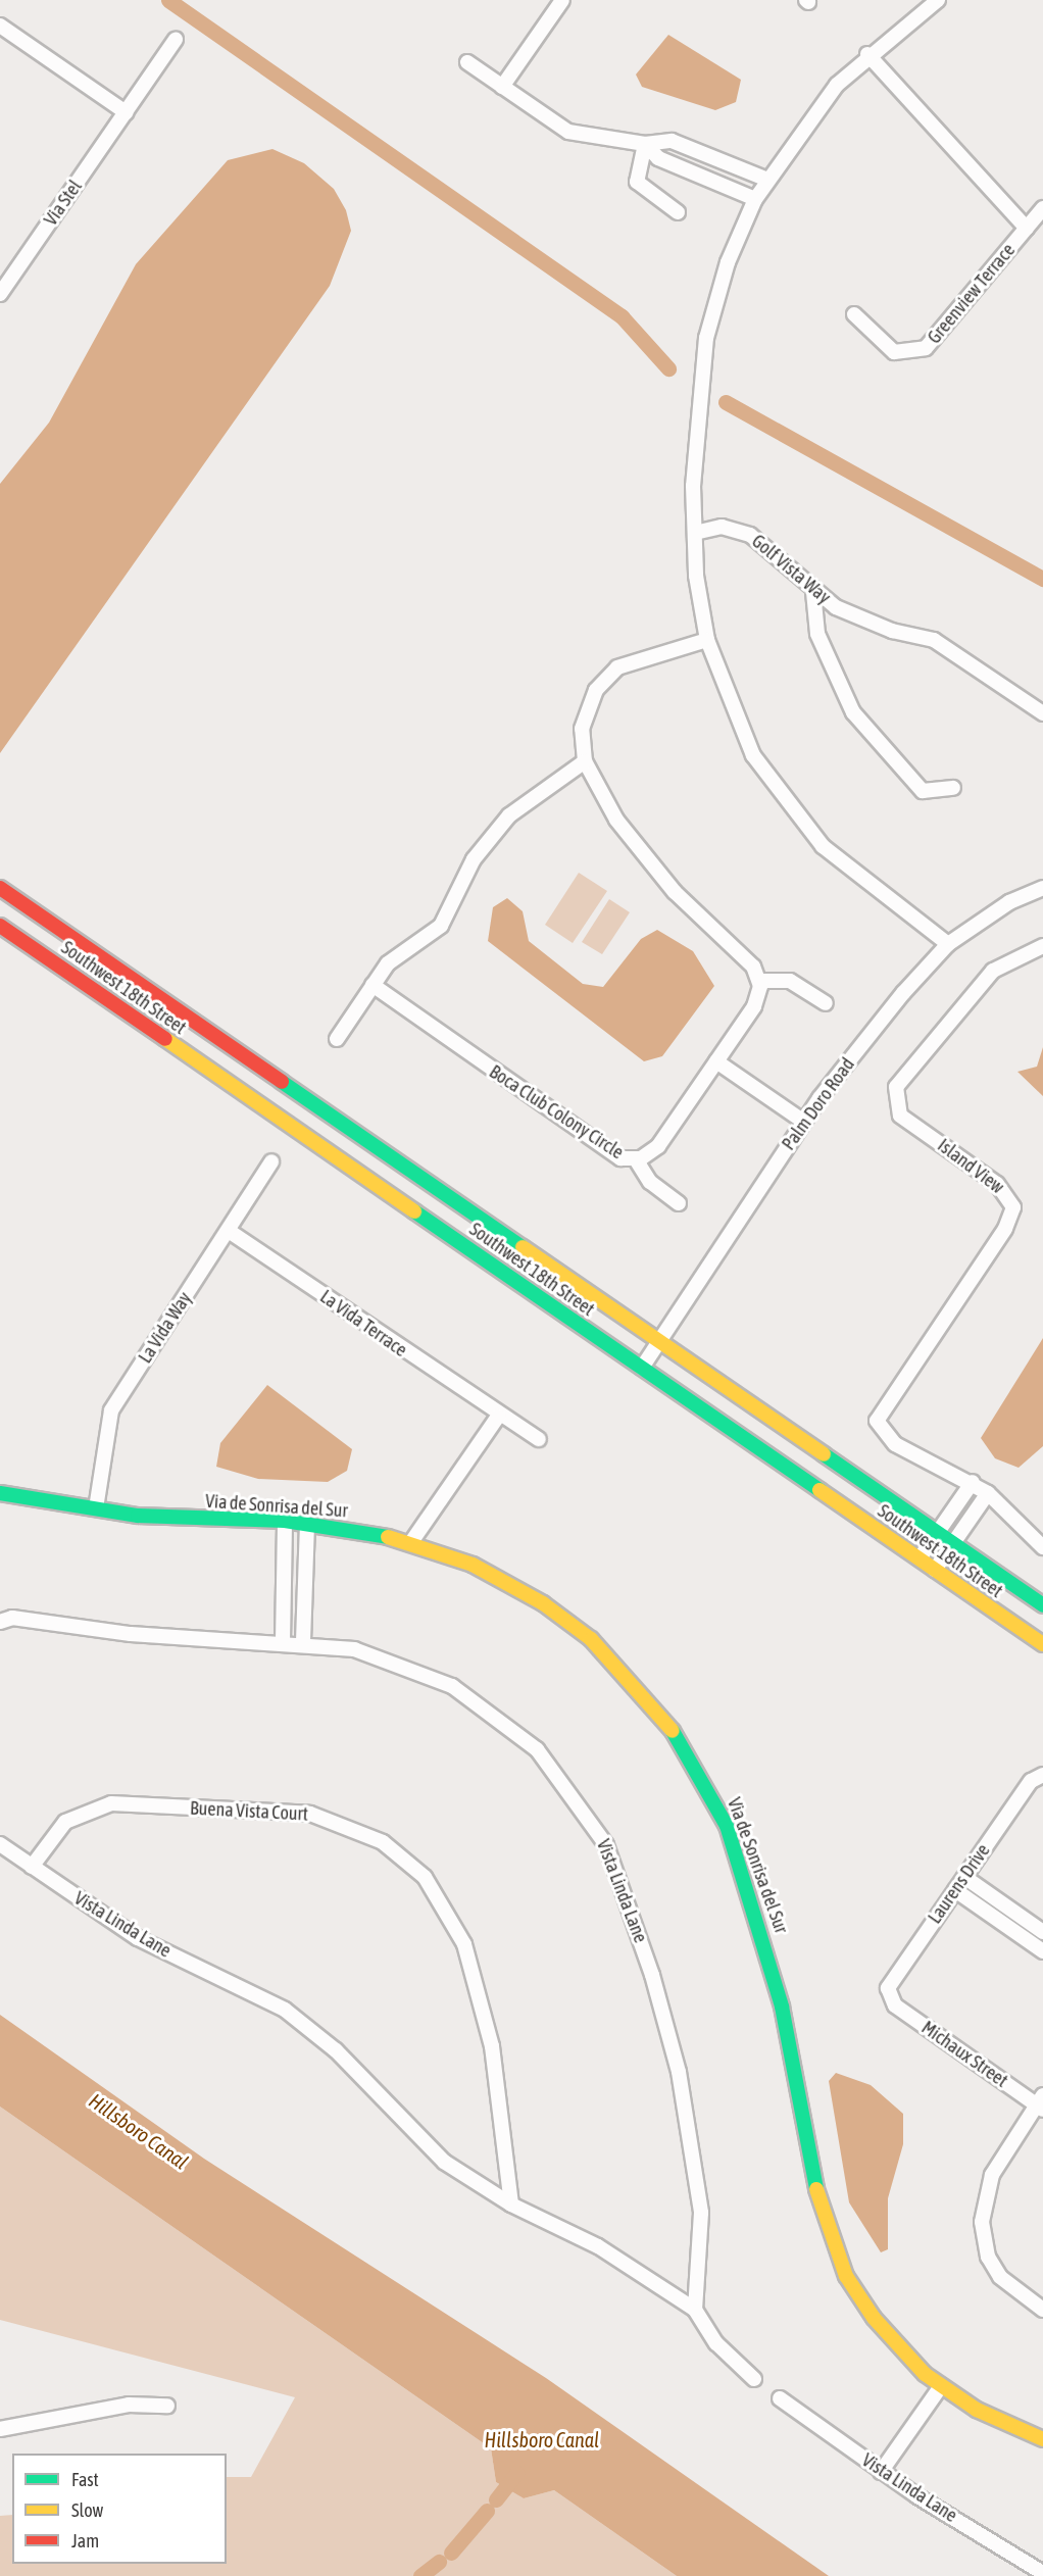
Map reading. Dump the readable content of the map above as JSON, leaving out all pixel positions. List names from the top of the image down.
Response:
{
  "streets": {
    "main road": ["Southwest 18th Street", "Via de Sonrisa del Sur"],
    "street": [
      "Via Stel",
      "Greenview Terrace",
      "Golf Vista Way",
      "Palm Doro Road",
      "Boca Club Colony Circle",
      "Island View",
      "La Vida Terrace",
      "La Vida Way",
      "Buena Vista Court",
      "Laurens Drive",
      "Vista Linda Lane",
      "Michaux Street"
    ]
  },
  "crossings": [
    ["Southwest 18th Street", "Palm Doro Road"],
    ["La Vida Terrace", "La Vida Way"],
    ["La Vida Way", "Via de Sonrisa del Sur"],
    ["Buena Vista Court", "Vista Linda Lane"],
    ["Laurens Drive", "Michaux Street"]
  ],
  "water": ["Hillsboro Canal"],
  "legend": ["Fast", "Slow", "Jam"]
}
